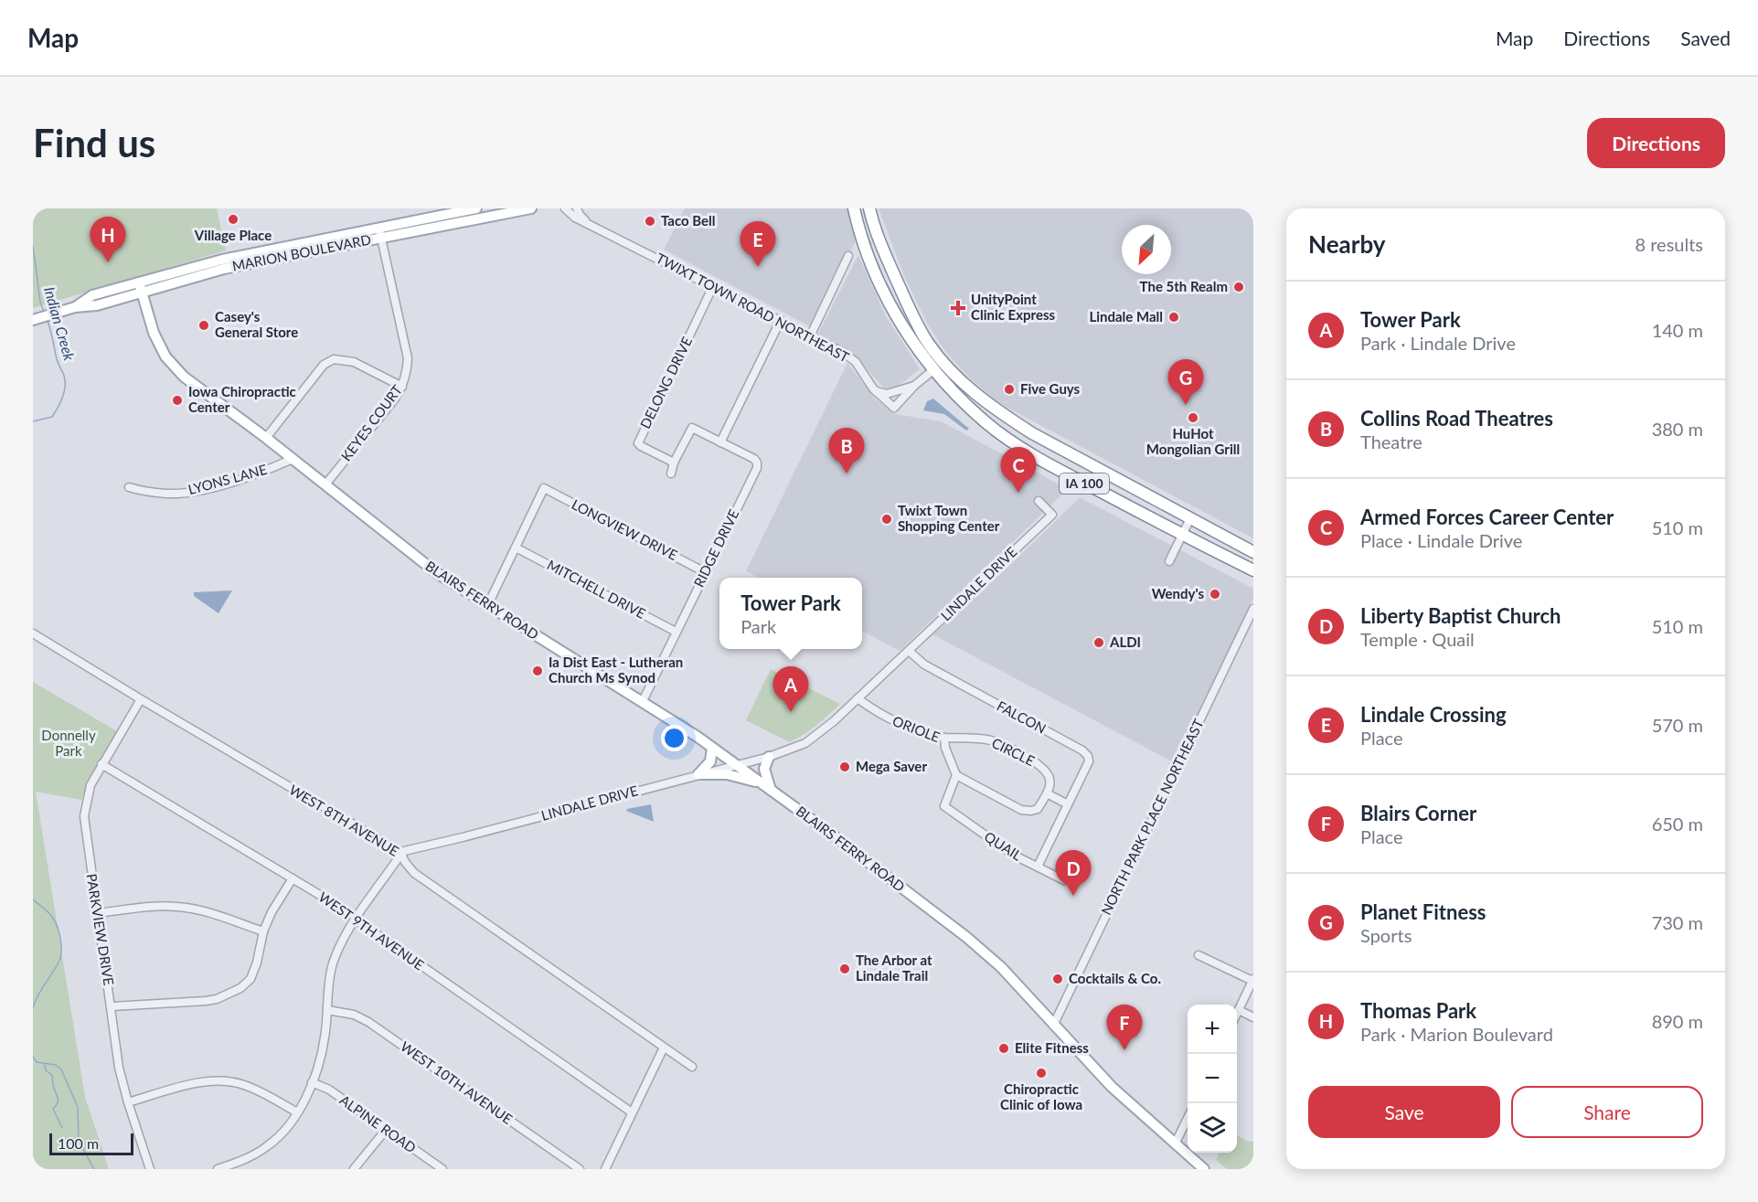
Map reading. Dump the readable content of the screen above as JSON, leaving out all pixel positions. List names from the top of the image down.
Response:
{
  "streets": {
    "highway": ["IA 100"],
    "main road": ["MARION BOULEVARD", "BLAIRS FERRY ROAD"],
    "street": [
      "TWIXT TOWN ROAD NORTHEAST",
      "DELONG DRIVE",
      "KEYES COURT",
      "LYONS LANE",
      "LONGVIEW DRIVE",
      "RIDGE DRIVE",
      "LINDALE DRIVE",
      "MITCHELL DRIVE",
      "FALCON",
      "ORIOLE",
      "CIRCLE",
      "NORTH PARK PLACE NORTHEAST",
      "WEST 8TH AVENUE",
      "QUAIL",
      "PARKVIEW DRIVE",
      "WEST 9TH AVENUE",
      "WEST 10TH AVENUE",
      "ALPINE ROAD"
    ]
  },
  "crossings": [
    ["MARION BOULEVARD", "KEYES COURT"],
    ["MARION BOULEVARD", "BLAIRS FERRY ROAD"],
    ["TWIXT TOWN ROAD NORTHEAST", "DELONG DRIVE"],
    ["TWIXT TOWN ROAD NORTHEAST", "IA 100"],
    ["DELONG DRIVE", "RIDGE DRIVE"],
    ["KEYES COURT", "BLAIRS FERRY ROAD"],
    ["LYONS LANE", "BLAIRS FERRY ROAD"],
    ["LONGVIEW DRIVE", "RIDGE DRIVE"],
    ["LONGVIEW DRIVE", "MITCHELL DRIVE"],
    ["RIDGE DRIVE", "MITCHELL DRIVE"],
    ["RIDGE DRIVE", "BLAIRS FERRY ROAD"],
    ["LINDALE DRIVE", "BLAIRS FERRY ROAD"],
    ["LINDALE DRIVE", "FALCON"],
    ["LINDALE DRIVE", "ORIOLE"],
    ["LINDALE DRIVE", "WEST 8TH AVENUE"],
    ["BLAIRS FERRY ROAD", "NORTH PARK PLACE NORTHEAST"],
    ["ORIOLE", "CIRCLE"],
    ["ORIOLE", "QUAIL"],
    ["WEST 8TH AVENUE", "PARKVIEW DRIVE"],
    ["PARKVIEW DRIVE", "WEST 9TH AVENUE"]
  ],
  "water": ["Indian Creek"],
  "parks": ["Donnelly Park"],
  "places": {
    "other": [
      "Village Place",
      "Taco Bell",
      "The 5th Realm",
      "Lindale Mall",
      "Casey's General Store",
      "Five Guys",
      "Iowa Chiropractic Center",
      "HuHot Mongolian Grill",
      "Twixt Town Shopping Center",
      "Wendy's",
      "ALDI",
      "Ia Dist East - Lutheran Church Ms Synod",
      "Mega Saver",
      "The Arbor at Lindale Trail",
      "Cocktails & Co.",
      "Elite Fitness",
      "Chiropractic Clinic of Iowa"
    ],
    "health": ["UnityPoint Clinic Express"]
  },
  "scale_bar": "100 m",
  "north": "bottom left",
  "page": {
    "header": "Map",
    "nav": ["Map", "Directions", "Saved"],
    "buttons": [
      "Directions",
      ["Save", "Share"]
    ],
    "title": "Find us",
    "heading": ["Nearby", "8 results"],
    "pins": [
      "H",
      "E",
      "G",
      "B",
      "C",
      "A",
      "D",
      "F"
    ],
    "list": [
      {
        "mark": "A",
        "name": "Tower Park",
        "note": "Park · Lindale Drive",
        "value": "140 m"
      },
      {
        "mark": "B",
        "name": "Collins Road Theatres",
        "note": "Theatre",
        "value": "380 m"
      },
      {
        "mark": "C",
        "name": "Armed Forces Career Center",
        "note": "Place · Lindale Drive",
        "value": "510 m"
      },
      {
        "mark": "D",
        "name": "Liberty Baptist Church",
        "note": "Temple · Quail",
        "value": "510 m"
      },
      {
        "mark": "E",
        "name": "Lindale Crossing",
        "note": "Place",
        "value": "570 m"
      },
      {
        "mark": "F",
        "name": "Blairs Corner",
        "note": "Place",
        "value": "650 m"
      },
      {
        "mark": "G",
        "name": "Planet Fitness",
        "note": "Sports",
        "value": "730 m"
      },
      {
        "mark": "H",
        "name": "Thomas Park",
        "note": "Park · Marion Boulevard",
        "value": "890 m"
      }
    ],
    "popup": ["Tower Park", "Park"],
    "map_buttons": ["+", "−"],
    "scale": "100 m"
  }
}
